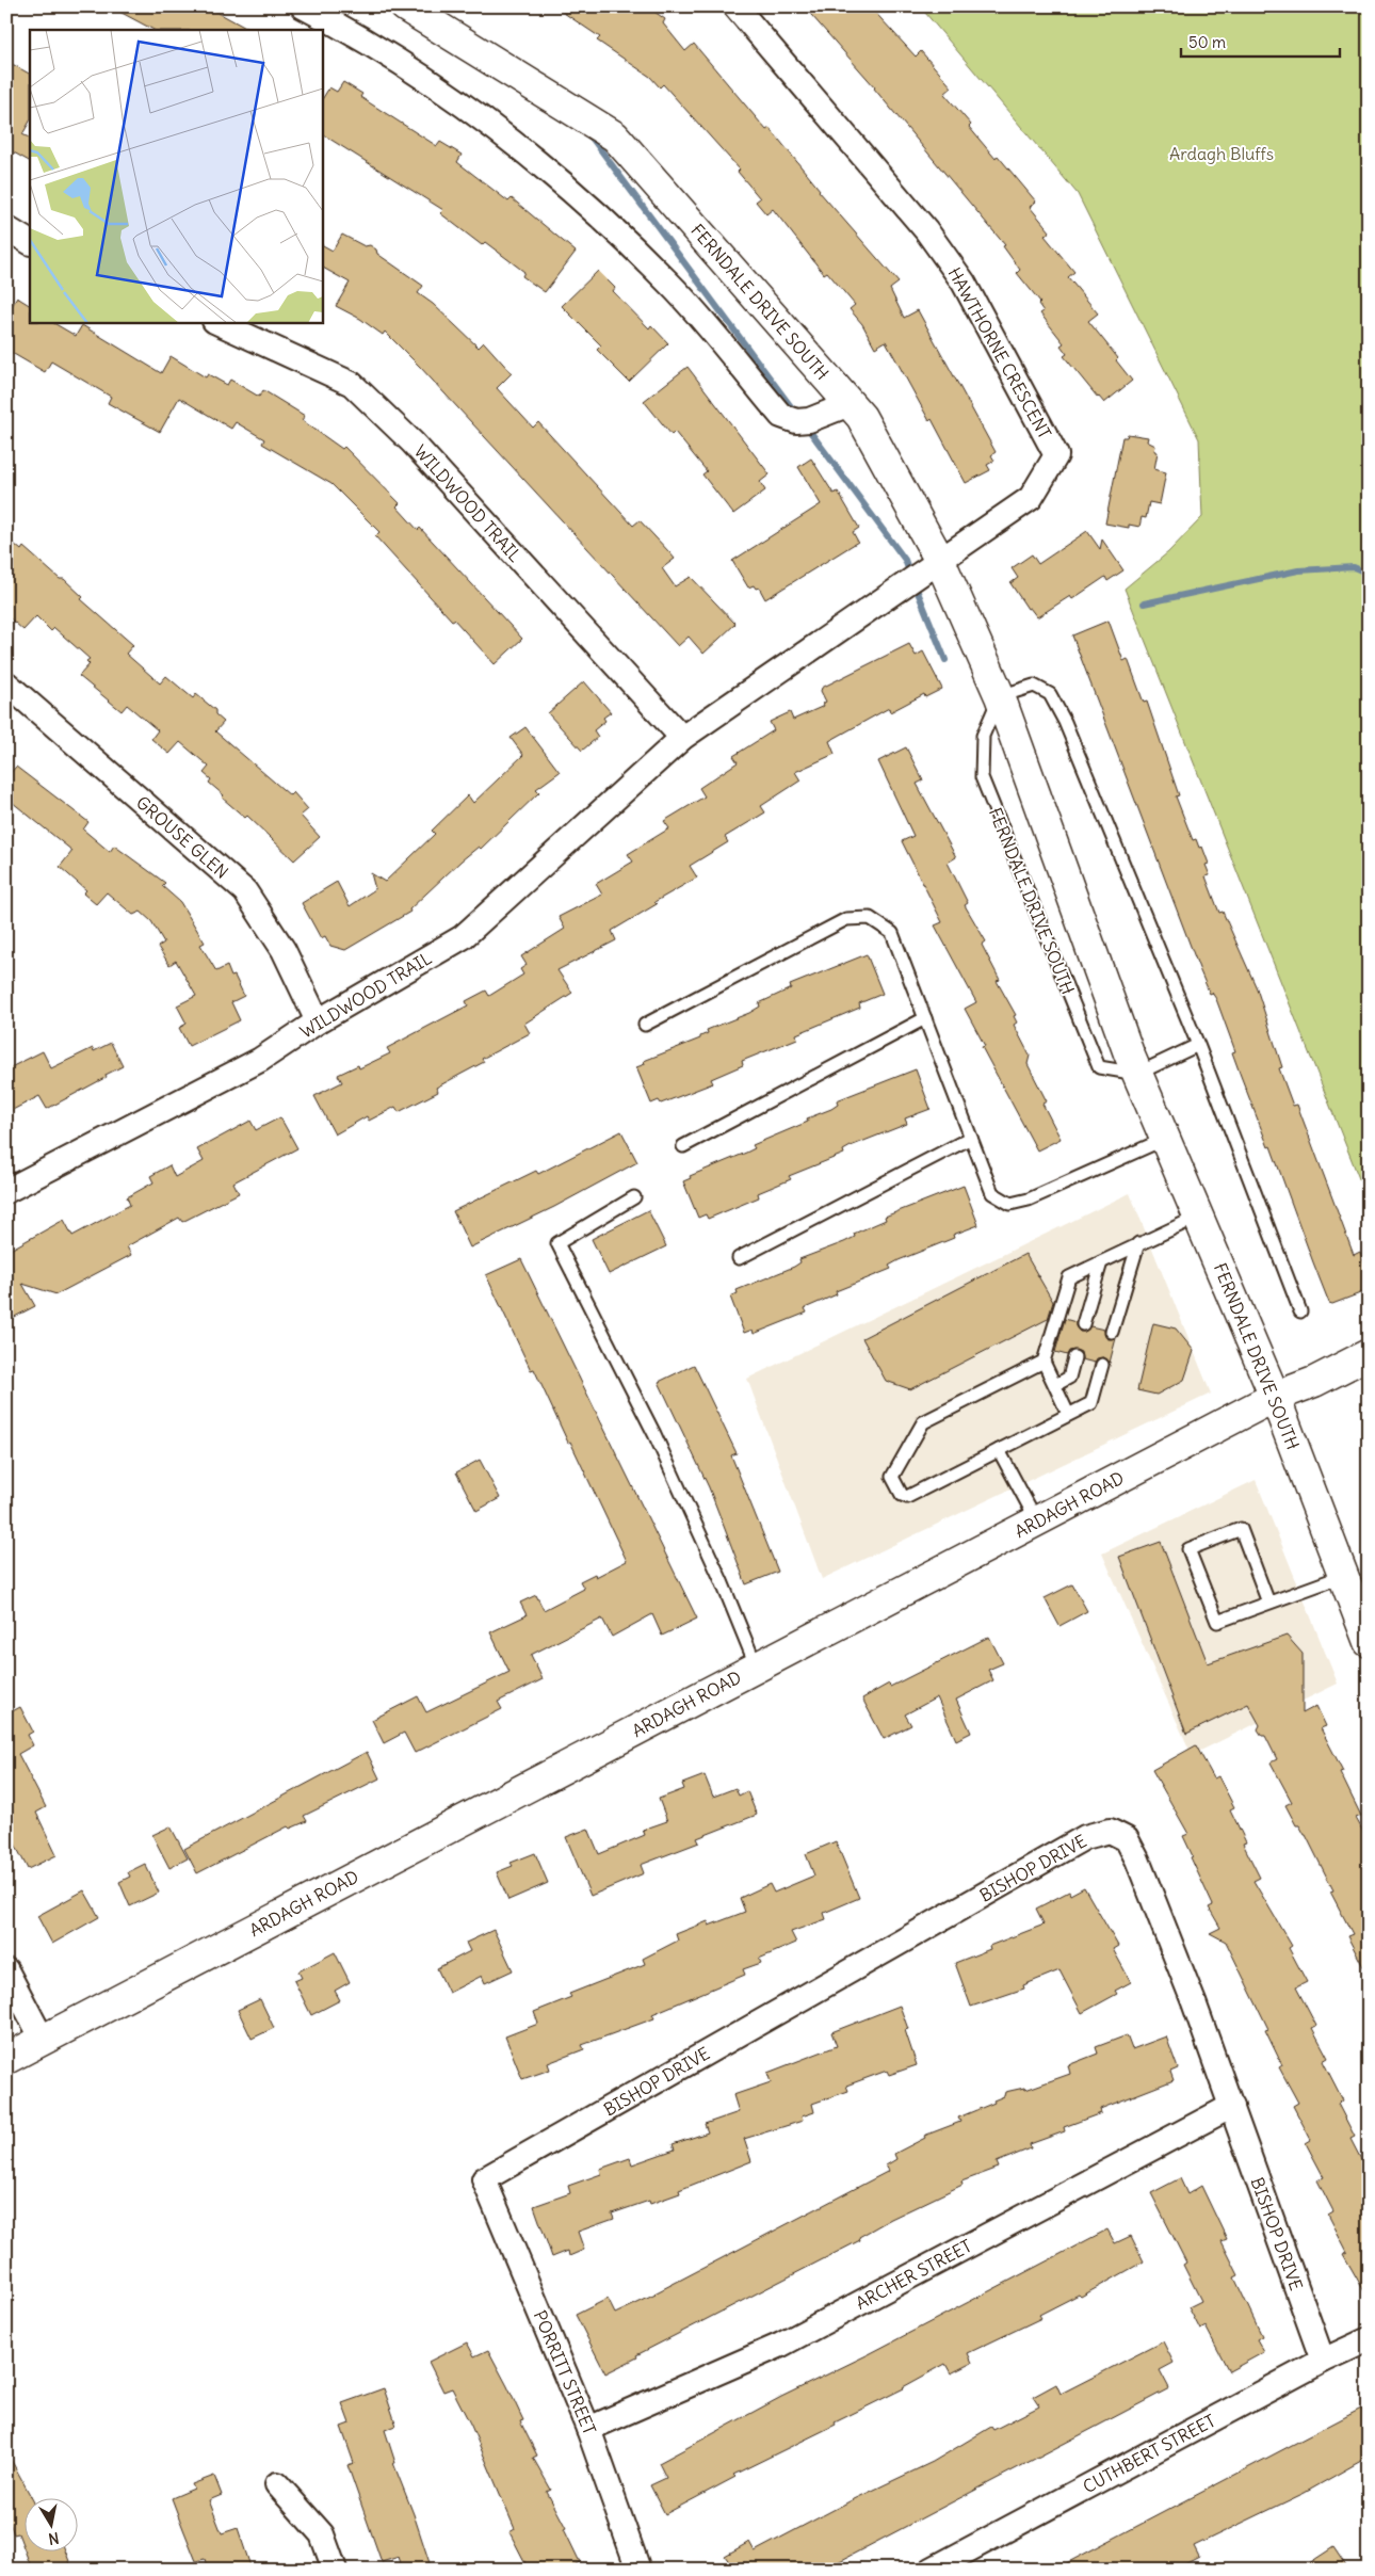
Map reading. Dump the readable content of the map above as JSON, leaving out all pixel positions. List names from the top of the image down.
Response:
{
  "streets": {
    "main road": ["FERNDALE DRIVE SOUTH", "ARDAGH ROAD"],
    "street": [
      "HAWTHORNE CRESCENT",
      "WILDWOOD TRAIL",
      "GROUSE GLEN",
      "BISHOP DRIVE",
      "ARCHER STREET",
      "PORRITT STREET",
      "CUTHBERT STREET"
    ]
  },
  "crossings": [
    ["FERNDALE DRIVE SOUTH", "HAWTHORNE CRESCENT"],
    ["FERNDALE DRIVE SOUTH", "WILDWOOD TRAIL"],
    ["FERNDALE DRIVE SOUTH", "ARDAGH ROAD"],
    ["HAWTHORNE CRESCENT", "WILDWOOD TRAIL"],
    ["WILDWOOD TRAIL", "GROUSE GLEN"],
    ["BISHOP DRIVE", "ARCHER STREET"],
    ["BISHOP DRIVE", "PORRITT STREET"],
    ["BISHOP DRIVE", "CUTHBERT STREET"],
    ["ARCHER STREET", "PORRITT STREET"]
  ],
  "parks": ["Ardagh Bluffs"],
  "scale_bar": "50 m",
  "north": "bottom"
}
